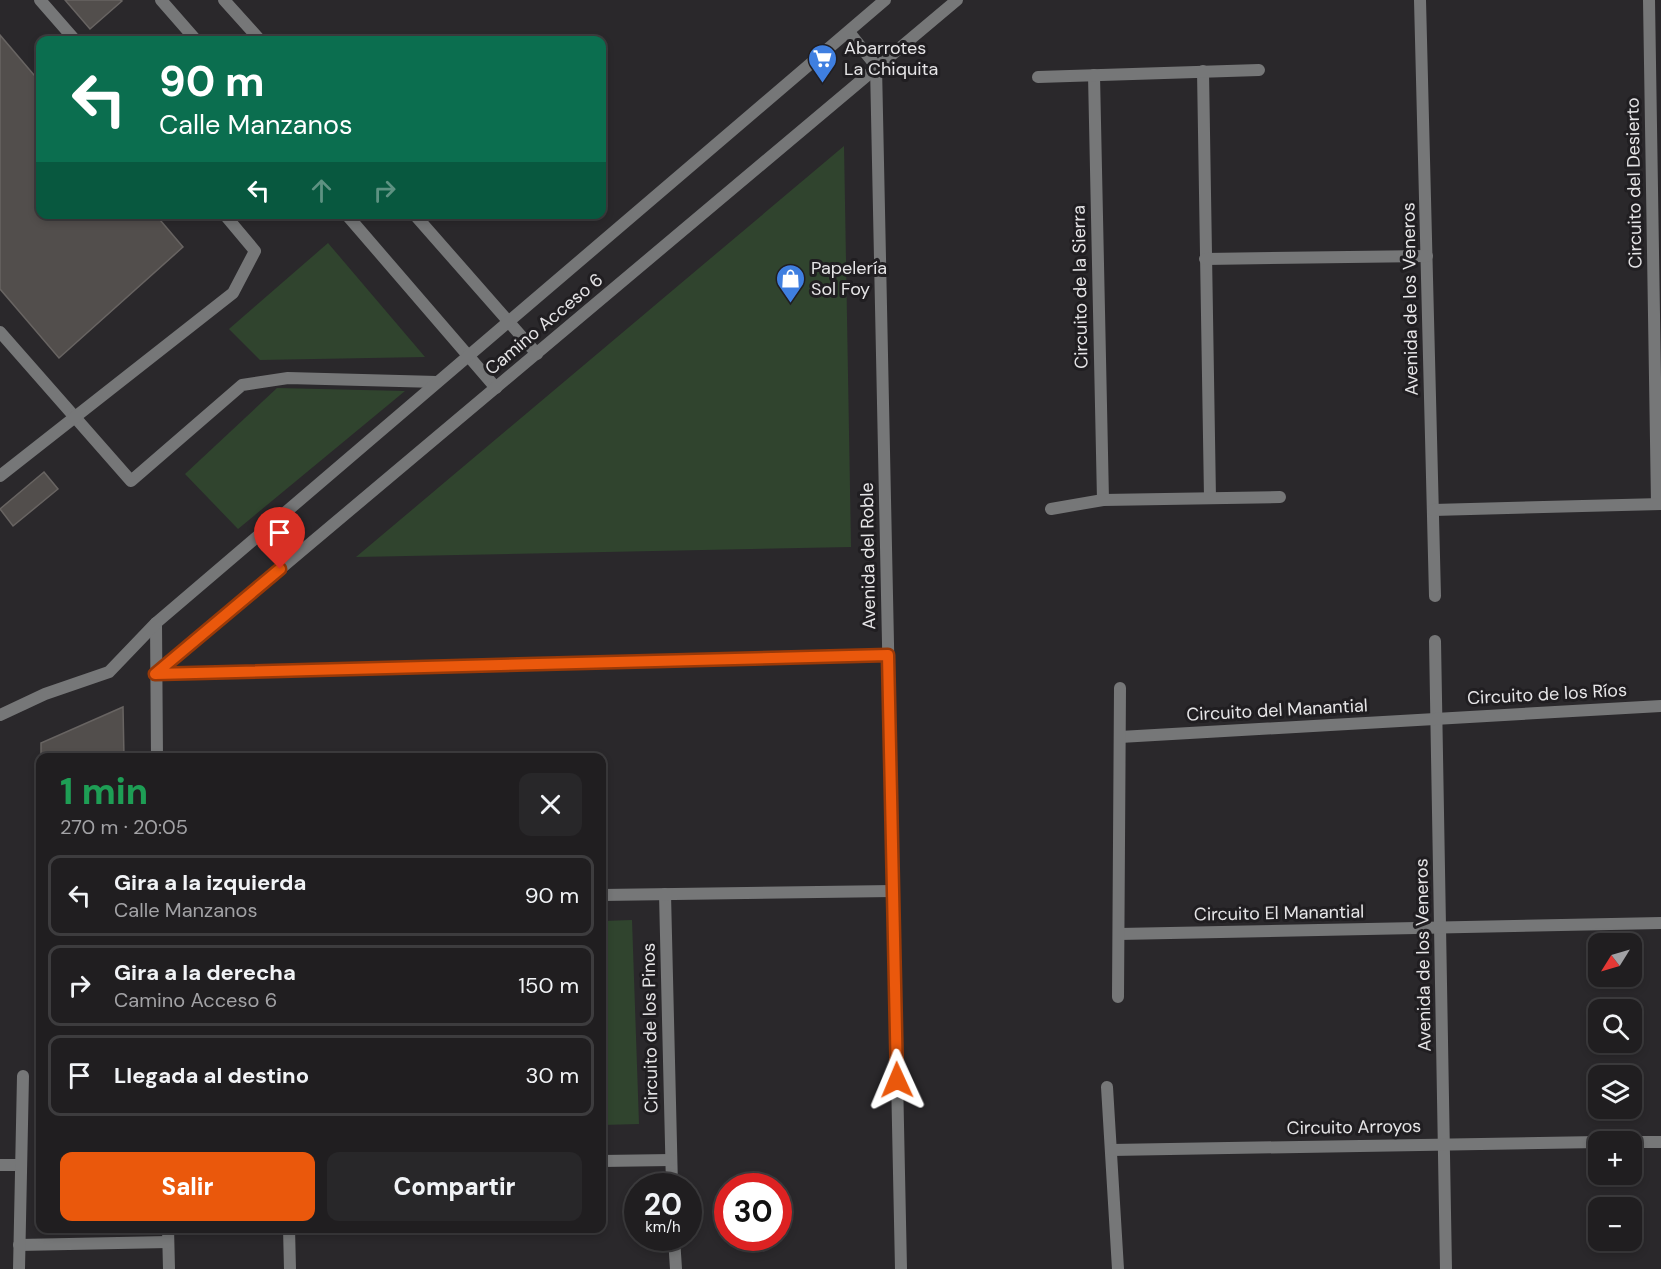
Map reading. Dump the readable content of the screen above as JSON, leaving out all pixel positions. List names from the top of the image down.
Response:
{
  "streets": {
    "street": [
      "Circuito del Desierto",
      "Circuito de la Sierra",
      "Avenida de los Veneros",
      "Camino Acceso 6",
      "Avenida del Roble",
      "Circuito de los Ríos",
      "Circuito del Manantial",
      "Circuito El Manantial",
      "Circuito de los Pinos",
      "Circuito Arroyos"
    ]
  },
  "crossings": [
    ["Circuito del Desierto", "Avenida de los Veneros"],
    ["Avenida de los Veneros", "Circuito de los Ríos"],
    ["Avenida de los Veneros", "Circuito del Manantial"],
    ["Avenida de los Veneros", "Circuito El Manantial"],
    ["Avenida de los Veneros", "Circuito Arroyos"],
    ["Camino Acceso 6", "Avenida del Roble"],
    ["Circuito de los Ríos", "Circuito del Manantial"]
  ],
  "places": {
    "supermarket": ["Abarrotes La Chiquita"],
    "shop": ["Papelería Sol Foy"]
  },
  "north": "bottom left",
  "page": {
    "turn": ["90 m", "Calle Manzanos"],
    "heading": ["1 min", "270 m · 20:05"],
    "list": [
      {
        "name": "Gira a la izquierda",
        "note": "Calle Manzanos",
        "value": "90 m"
      },
      {
        "name": "Gira a la derecha",
        "note": "Camino Acceso 6",
        "value": "150 m"
      },
      {
        "name": "Llegada al destino",
        "value": "30 m"
      }
    ],
    "map_buttons": ["+", "−"],
    "buttons": ["Salir", "Compartir"],
    "speed": "20 km/h",
    "limit": "30"
  }
}
